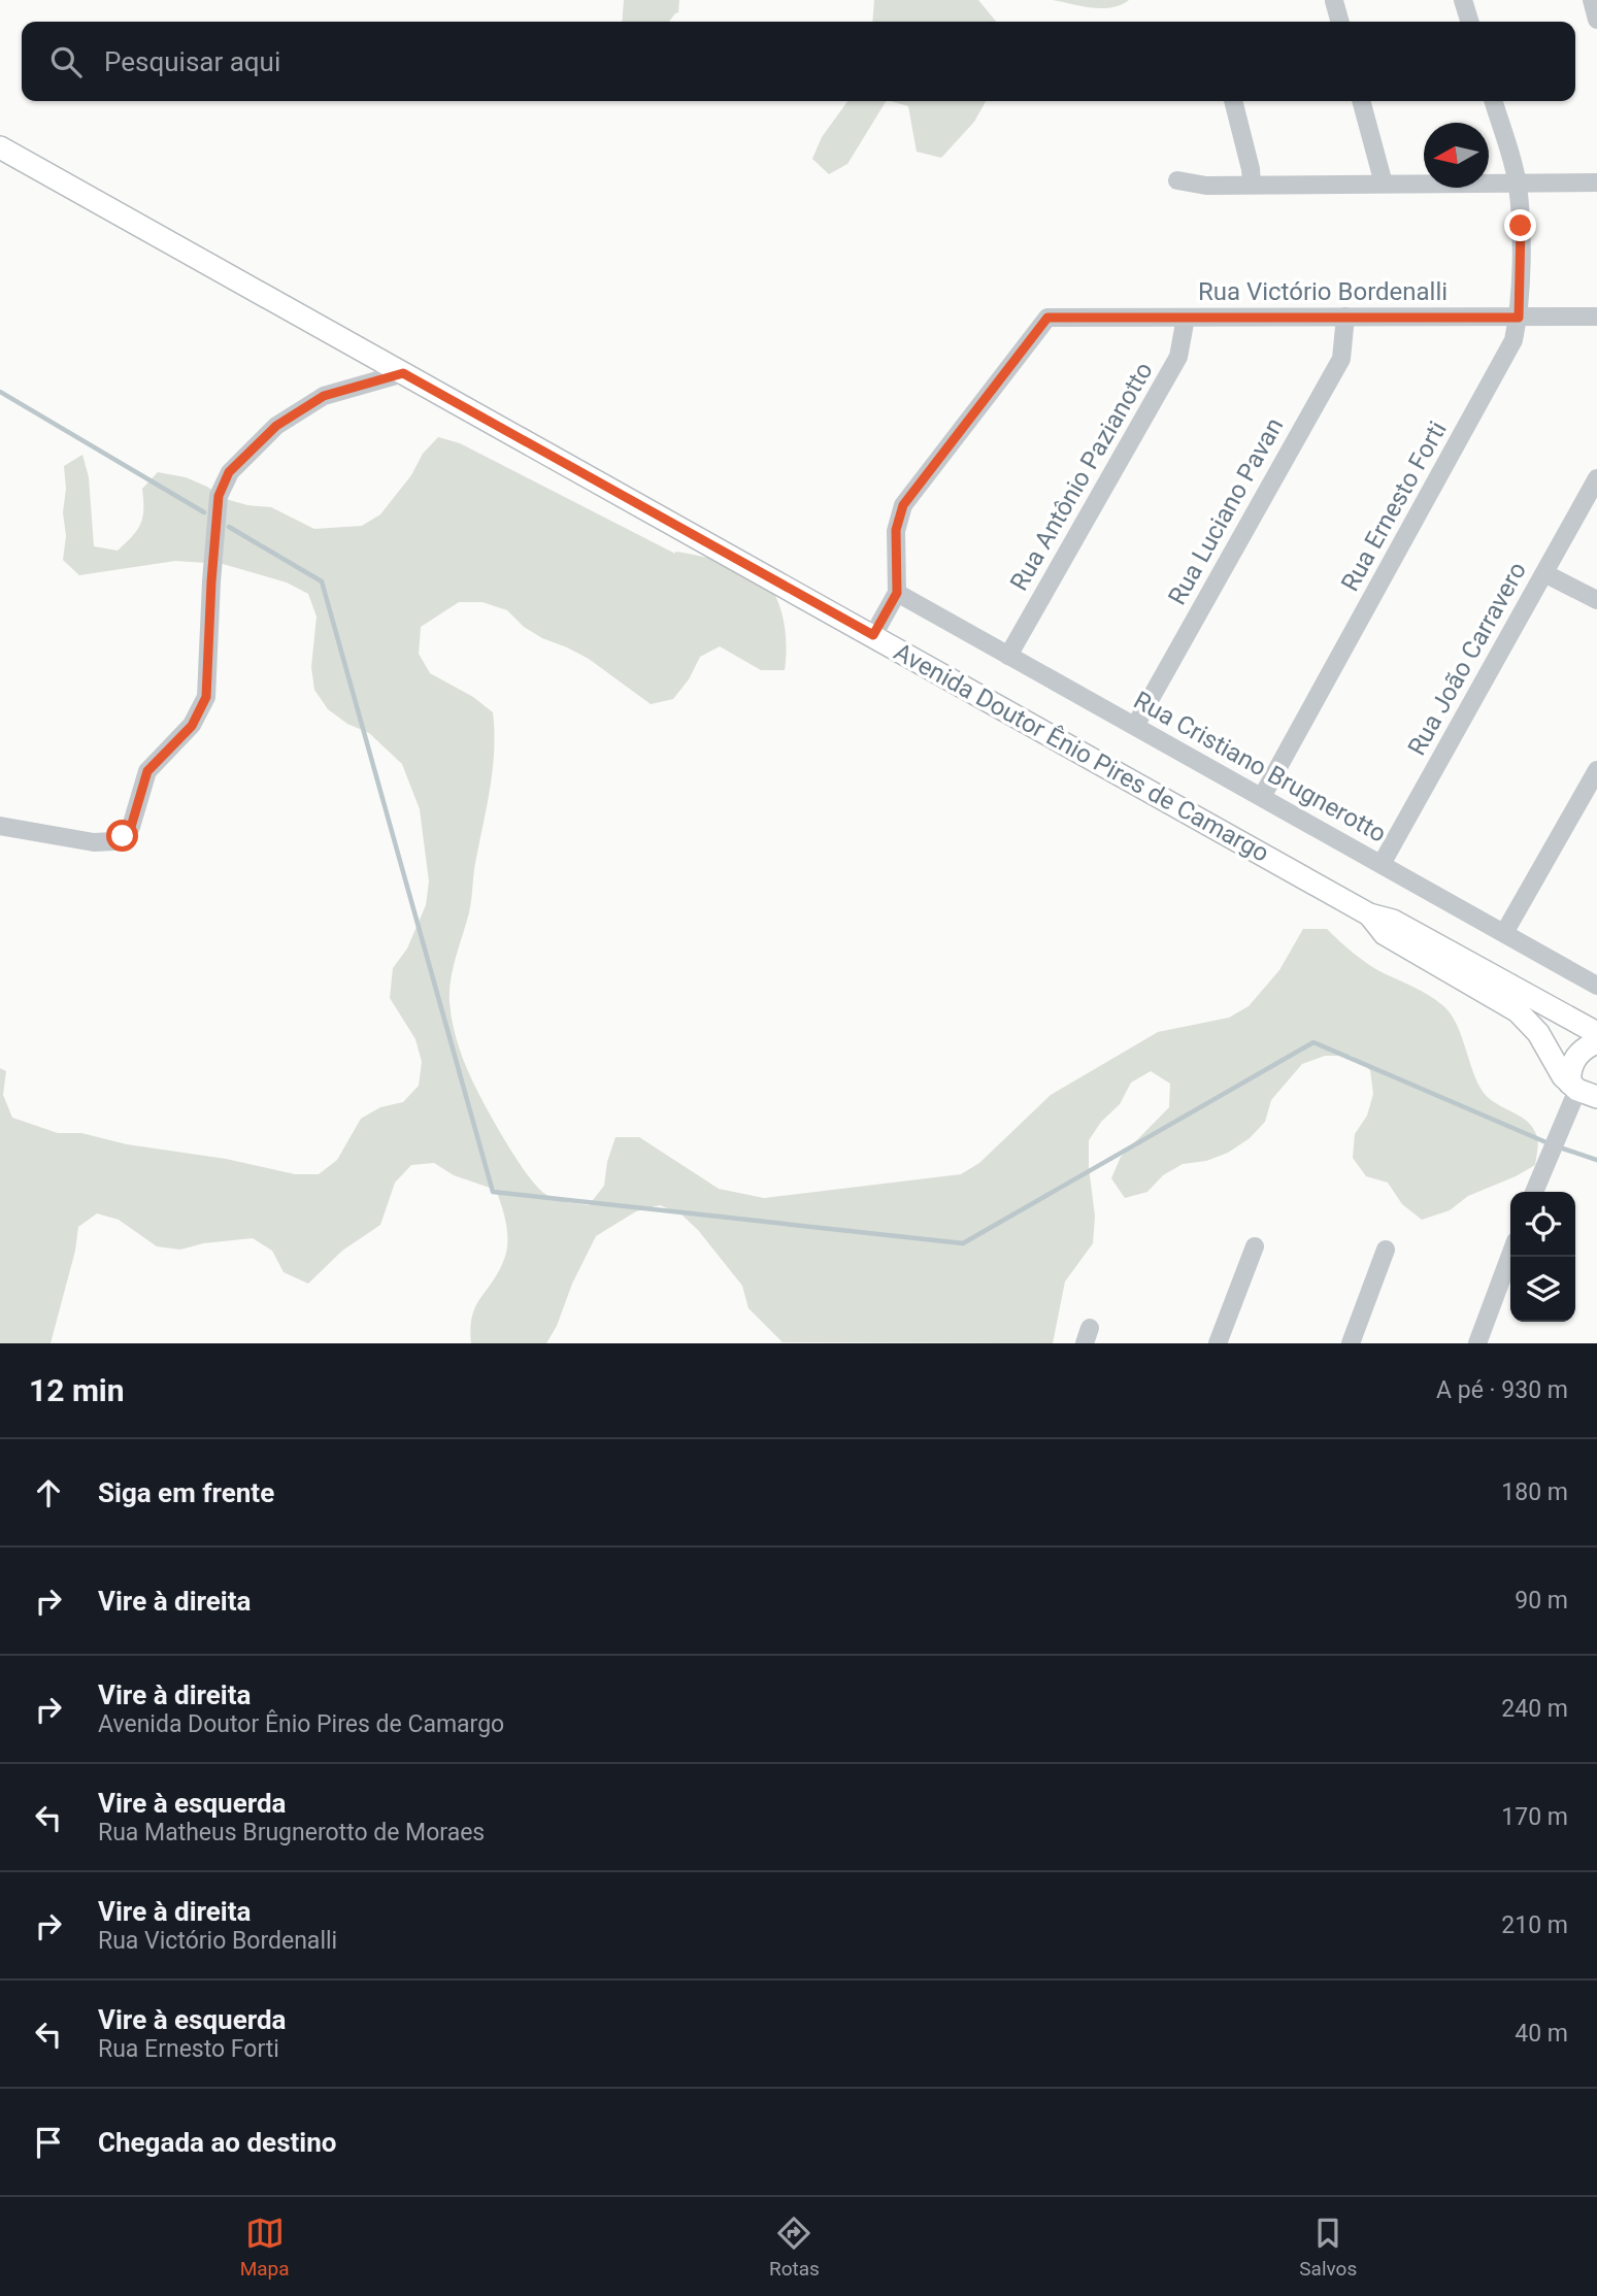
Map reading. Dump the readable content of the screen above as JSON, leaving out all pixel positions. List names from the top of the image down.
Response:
{
  "streets": {
    "main road": ["Avenida Doutor Ênio Pires de Camargo"],
    "street": [
      "Rua Victório Bordenalli",
      "Rua Antônio Pazianotto",
      "Rua Ernesto Forti",
      "Rua Luciano Pavan",
      "Rua João Carravero",
      "Rua Cristiano Brugnerotto"
    ]
  },
  "crossings": [
    ["Rua Victório Bordenalli", "Rua Antônio Pazianotto"],
    ["Rua Victório Bordenalli", "Rua Ernesto Forti"],
    ["Rua Victório Bordenalli", "Rua Luciano Pavan"],
    ["Rua Victório Bordenalli", "Rua Cristiano Brugnerotto"],
    ["Rua Antônio Pazianotto", "Rua Cristiano Brugnerotto"],
    ["Rua Ernesto Forti", "Rua Cristiano Brugnerotto"],
    ["Rua Luciano Pavan", "Rua Cristiano Brugnerotto"],
    ["Rua João Carravero", "Rua Cristiano Brugnerotto"]
  ],
  "north": "left",
  "page": {
    "search": "Pesquisar aqui",
    "heading": ["12 min", "A pé · 930 m"],
    "list": [
      ["Siga em frente", "180 m"],
      ["Vire à direita", "90 m"],
      ["Vire à direita", "Avenida Doutor Ênio Pires de Camargo", "240 m"],
      ["Vire à esquerda", "Rua Matheus Brugnerotto de Moraes", "170 m"],
      ["Vire à direita", "Rua Victório Bordenalli", "210 m"],
      ["Vire à esquerda", "Rua Ernesto Forti", "40 m"],
      "Chegada ao destino"
    ],
    "nav": ["Mapa", "Rotas", "Salvos"]
  }
}
